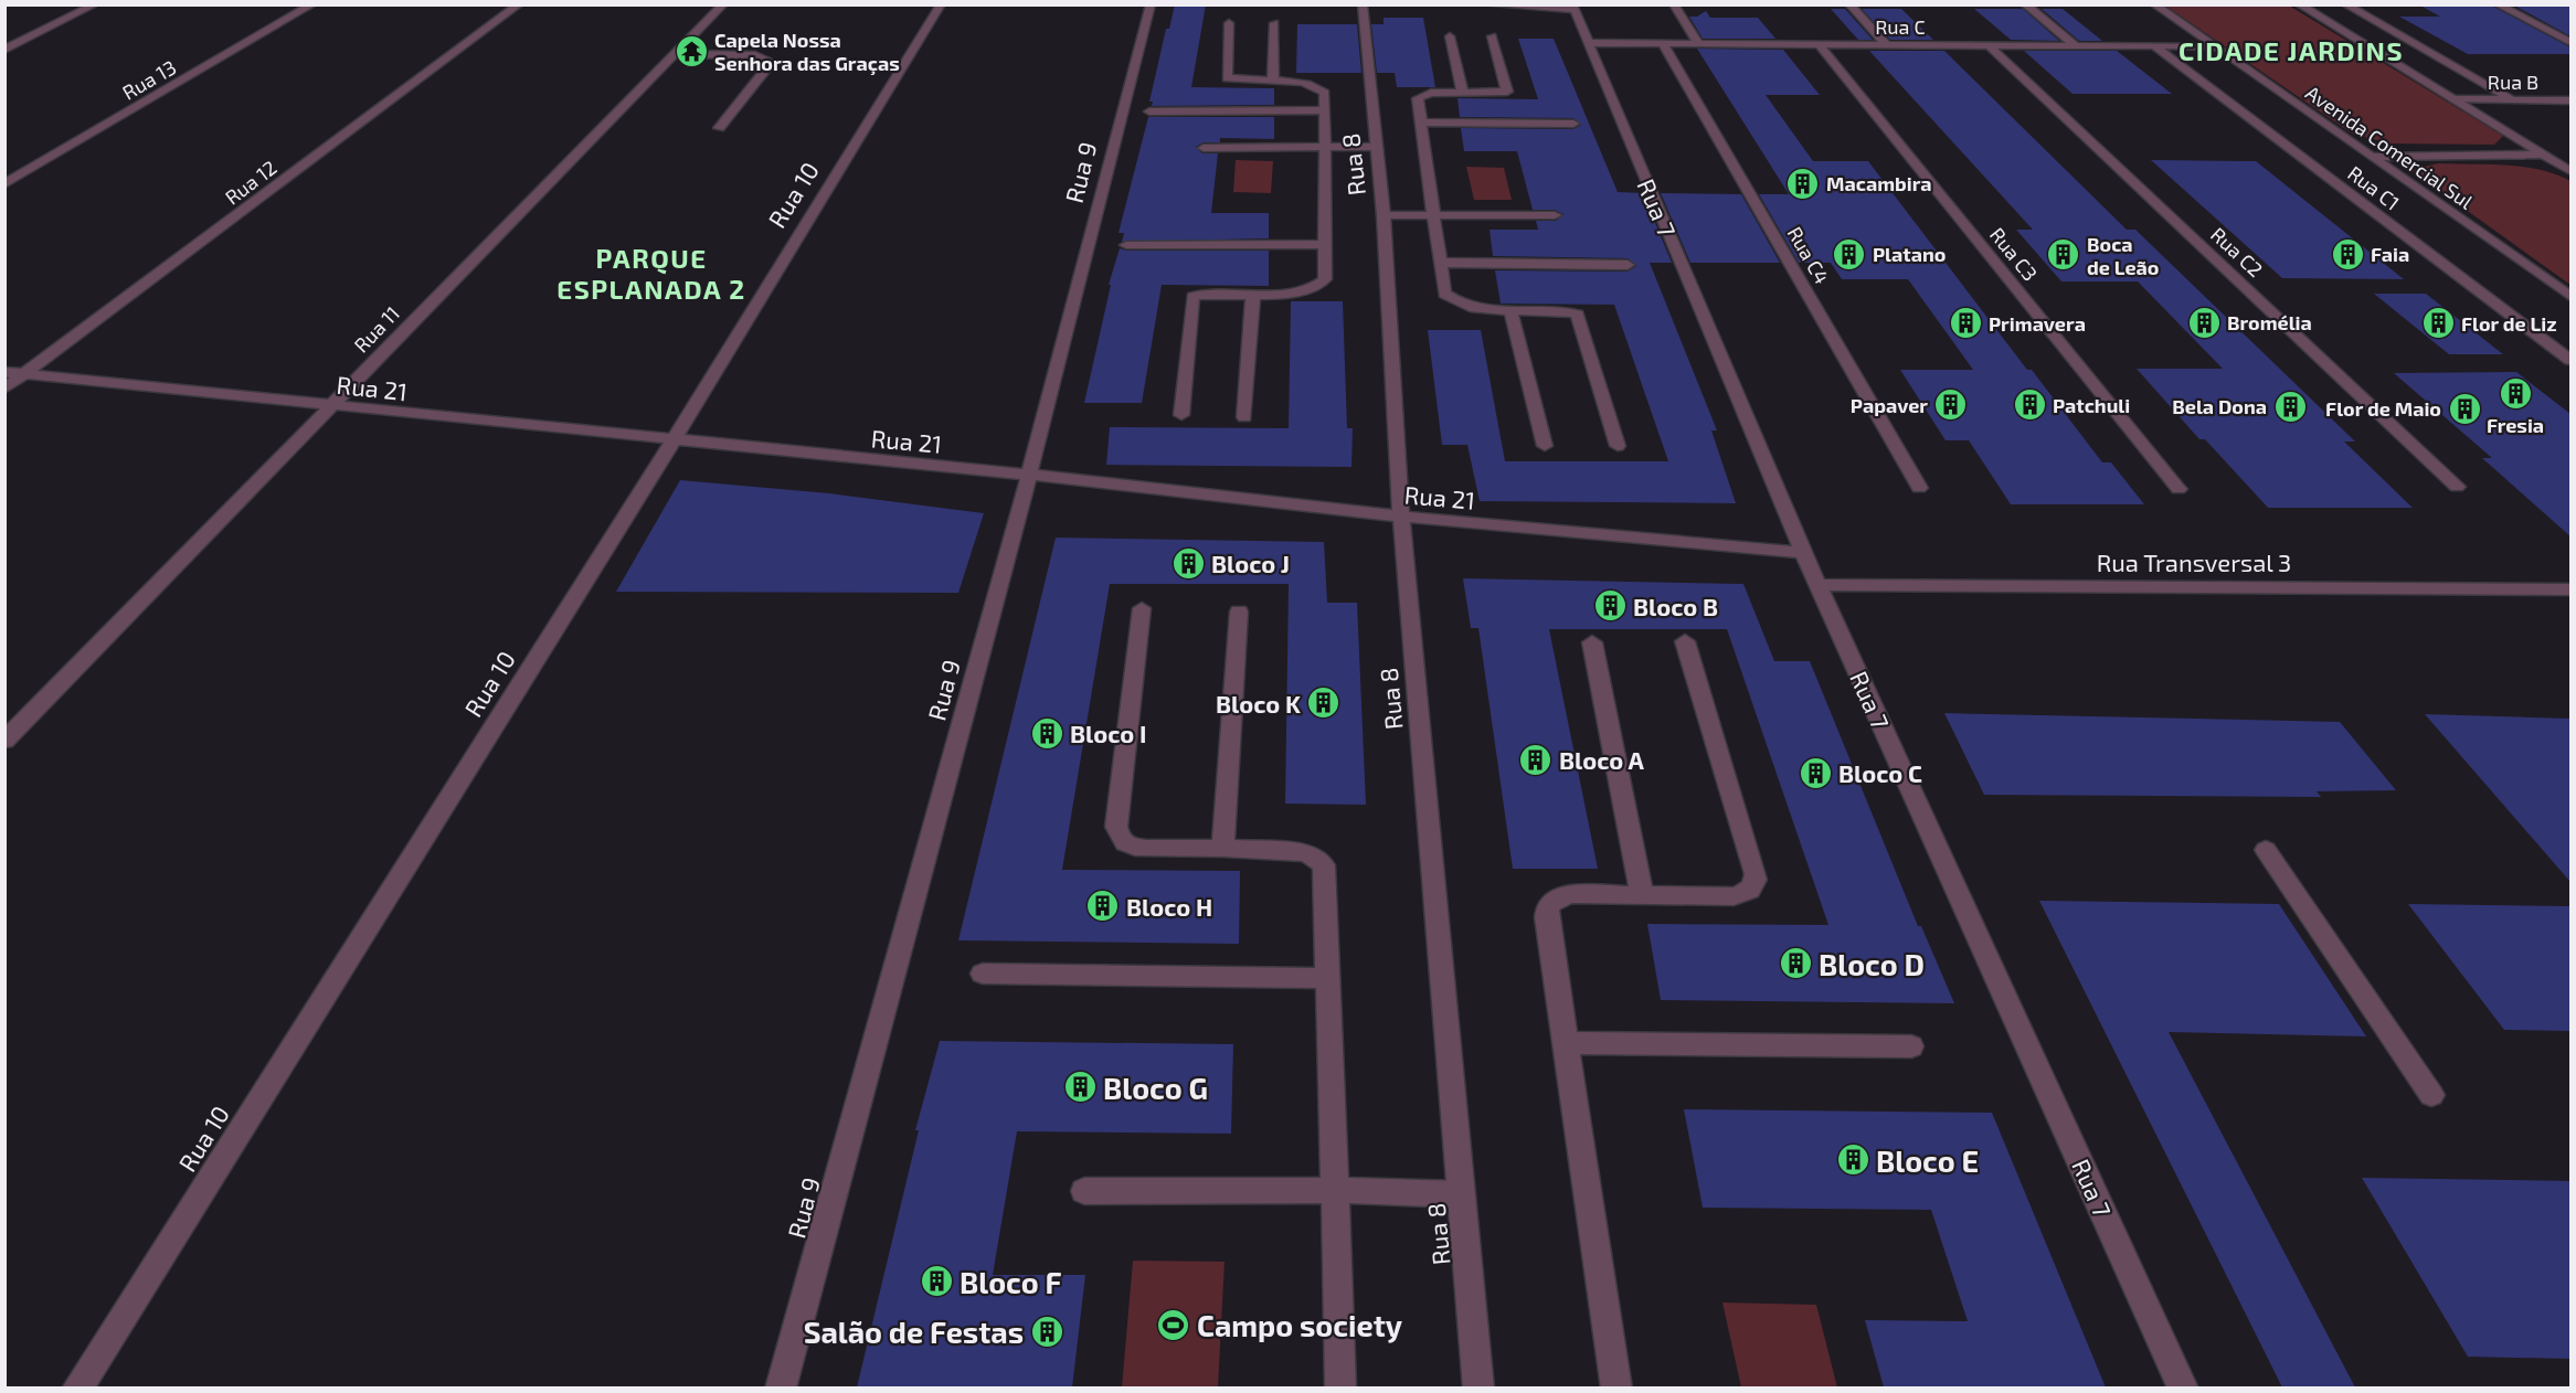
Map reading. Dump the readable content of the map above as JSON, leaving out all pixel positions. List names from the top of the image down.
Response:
{
  "streets": {
    "street": [
      "Rua C",
      "Rua 13",
      "Rua B",
      "Avenida Comercial Sul",
      "Rua 8",
      "Rua 9",
      "Rua 12",
      "Rua C1",
      "Rua 10",
      "Rua 7",
      "Rua C2",
      "Rua C3",
      "Rua C4",
      "Rua 11",
      "Rua 21",
      "Rua Transversal 3"
    ]
  },
  "crossings": [
    ["Rua C", "Avenida Comercial Sul"],
    ["Rua C", "Rua C1"],
    ["Rua C", "Rua 7"],
    ["Rua C", "Rua C2"],
    ["Rua C", "Rua C3"],
    ["Rua C", "Rua C4"],
    ["Rua 8", "Rua 21"],
    ["Rua 9", "Rua 21"],
    ["Rua 12", "Rua 21"],
    ["Rua 10", "Rua 21"],
    ["Rua 7", "Rua 21"],
    ["Rua 7", "Rua Transversal 3"],
    ["Rua 11", "Rua 21"]
  ],
  "districts": ["CIDADE JARDINS", "PARQUE ESPLANADA 2"],
  "places": {
    "temple": ["Capela Nossa Senhora das Graças"],
    "building": [
      "Macambira",
      "Platano",
      "Faia",
      "Boca de Leão",
      "Bromélia",
      "Primavera",
      "Flor de Liz",
      "Fresia",
      "Papaver",
      "Patchuli",
      "Bela Dona",
      "Flor de Maio",
      "Bloco J",
      "Bloco B",
      "Bloco K",
      "Bloco I",
      "Bloco A",
      "Bloco C",
      "Bloco H",
      "Bloco D",
      "Bloco G",
      "Bloco E",
      "Bloco F",
      "Salão de Festas"
    ],
    "sports": ["Campo society"]
  }
}
